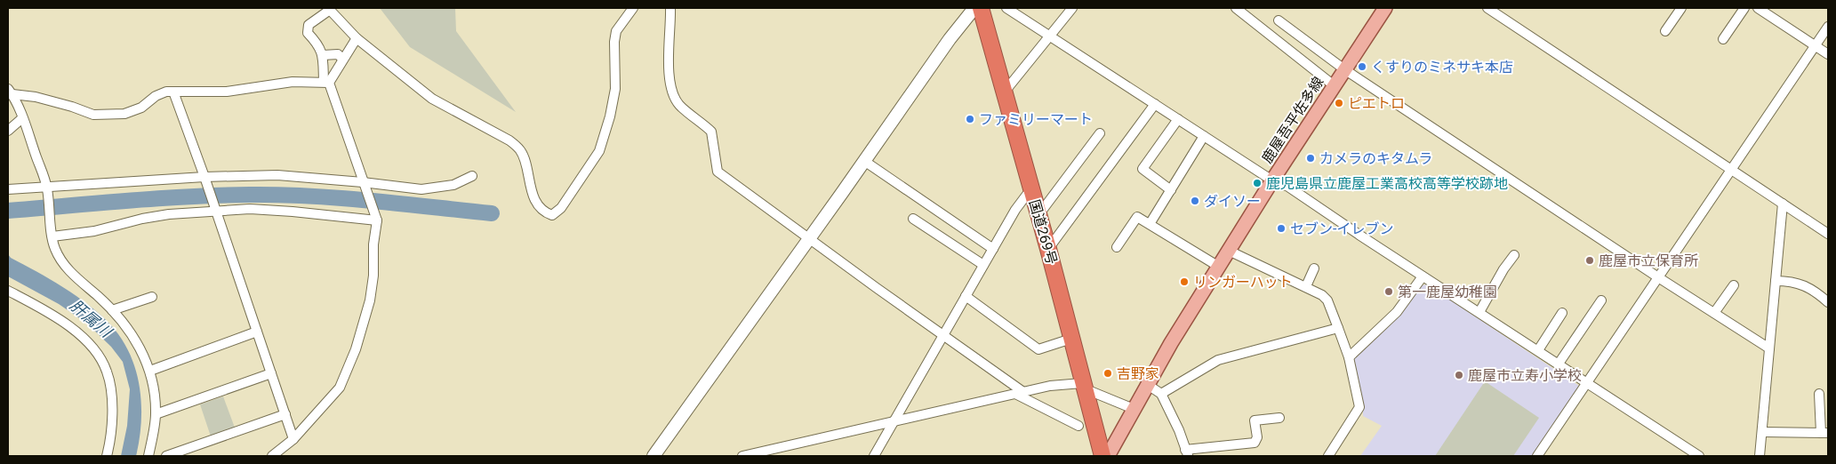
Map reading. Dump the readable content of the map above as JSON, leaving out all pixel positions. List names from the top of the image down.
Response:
{
  "streets": {
    "highway": ["国道269号"],
    "main road": ["鹿屋吾平佐多線"]
  },
  "crossings": [
    ["鹿屋吾平佐多線", "国道269号"]
  ],
  "water": ["肝属川"],
  "places": [
    "くすりのミネサキ本店",
    "ピエトロ",
    "ファミリーマート",
    "カメラのキタムラ",
    "鹿児島県立鹿屋工業高校高等学校跡地",
    "ダイソー",
    "セブン-イレブン",
    "鹿屋市立保育所",
    "リンガーハット",
    "第一鹿屋幼稚園",
    "吉野家",
    "鹿屋市立寿小学校"
  ]
}
